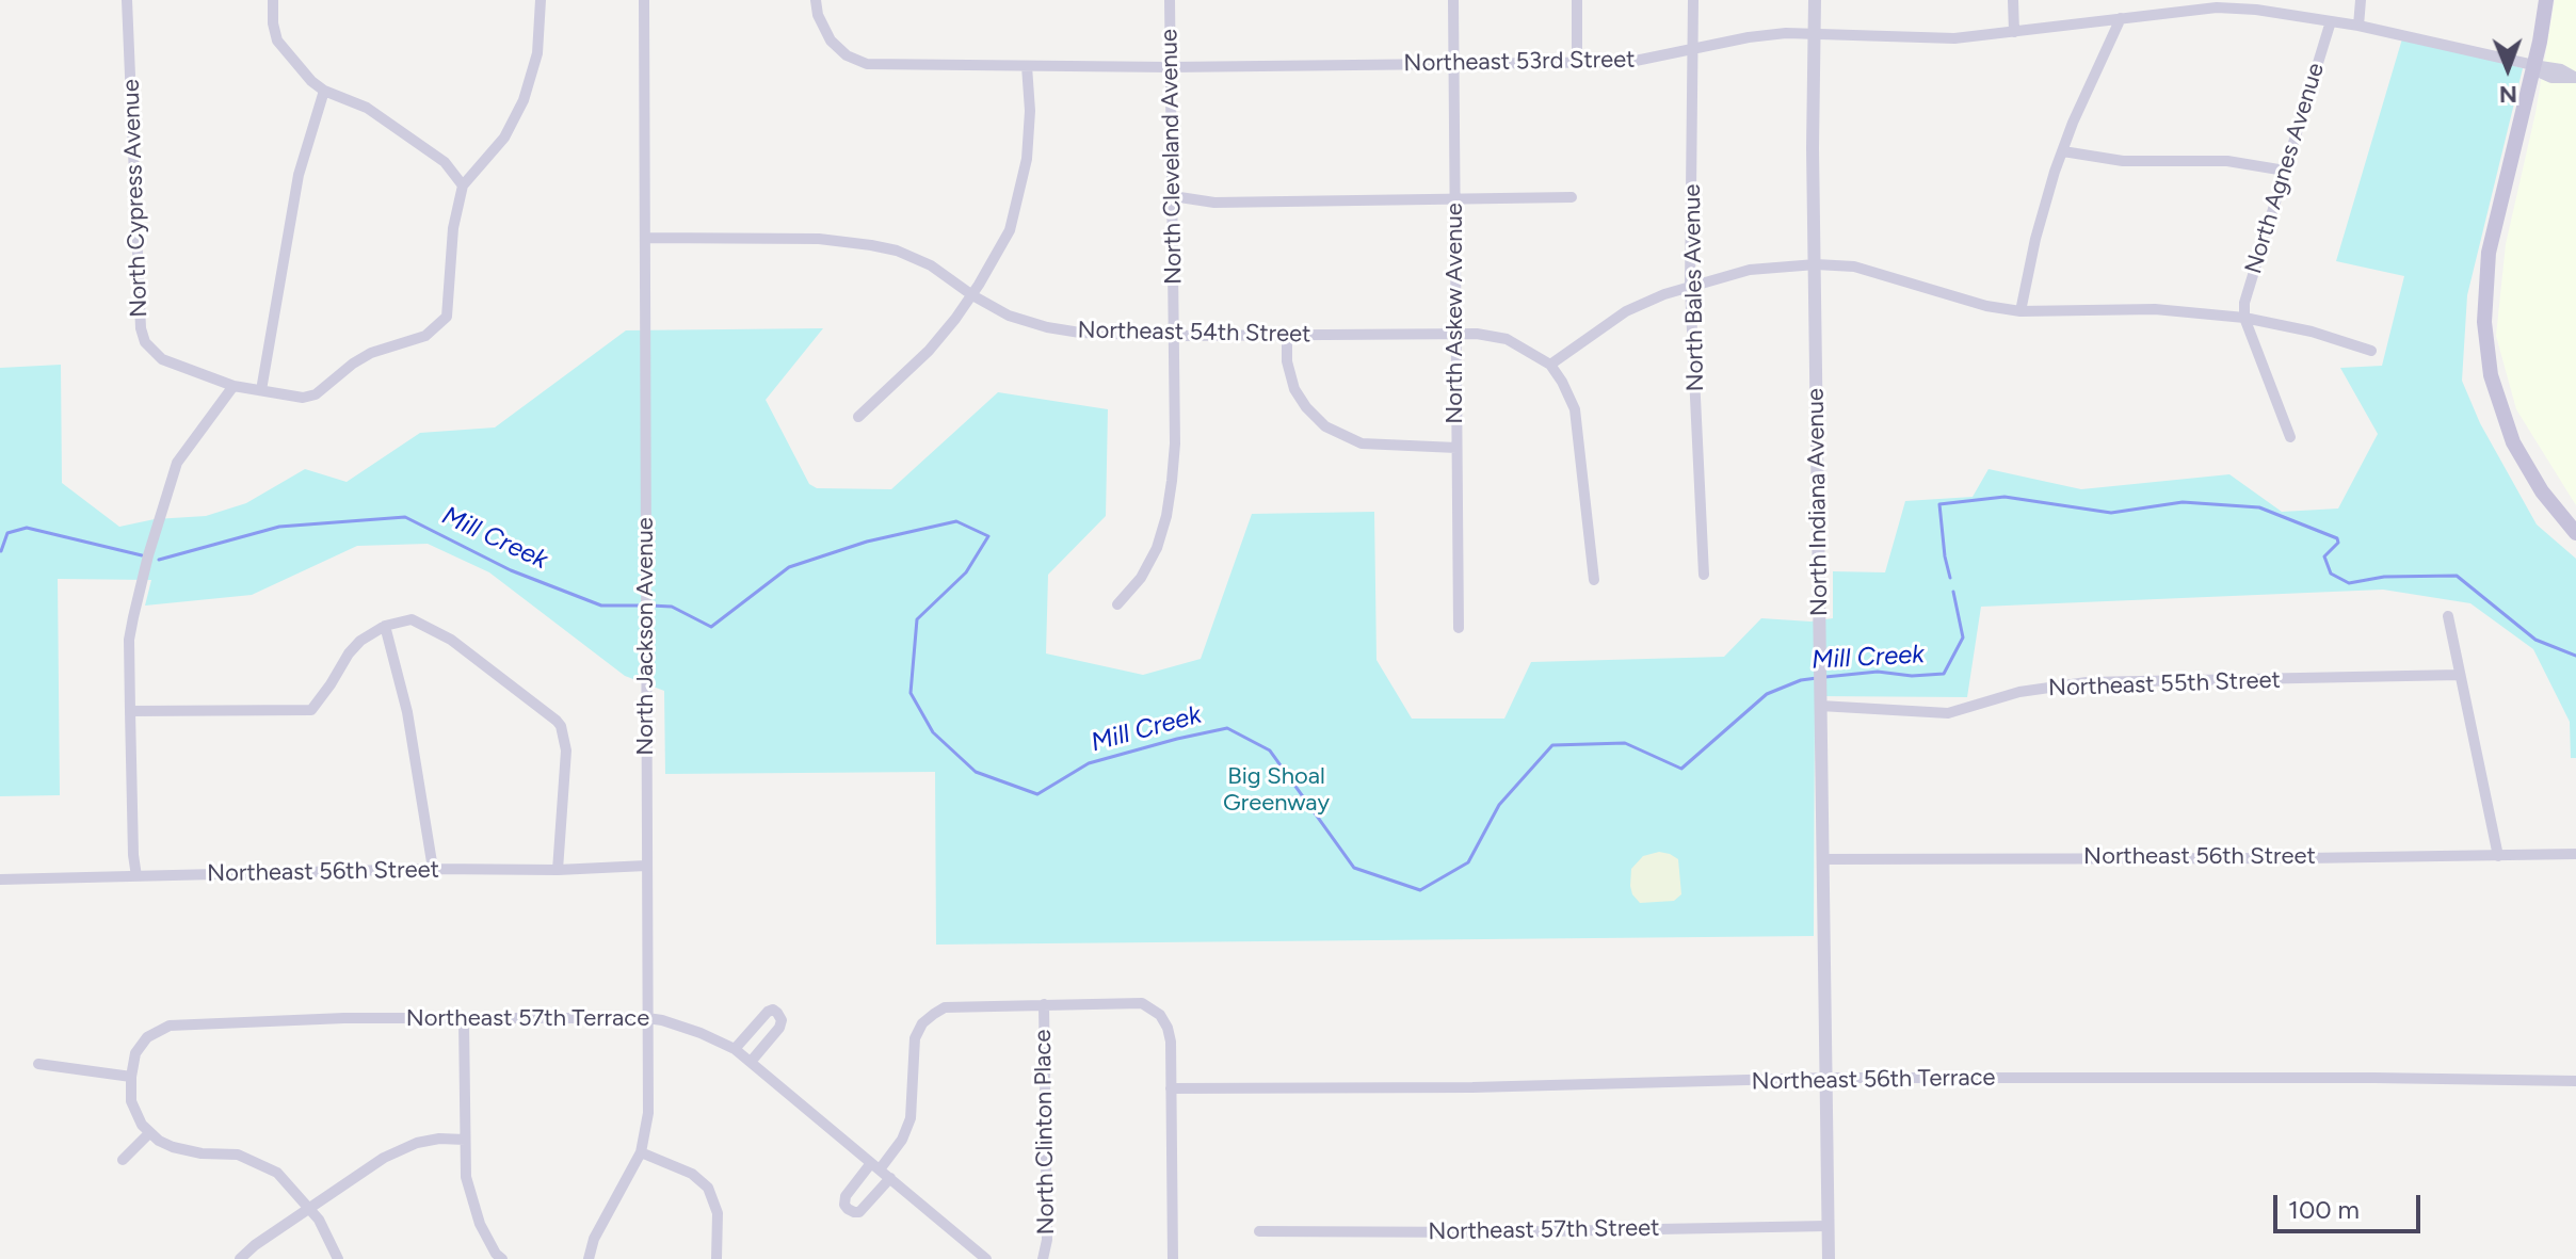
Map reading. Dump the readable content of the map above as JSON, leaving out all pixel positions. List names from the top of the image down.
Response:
{
  "streets": {
    "street": [
      "Northeast 53rd Street",
      "North Cleveland Avenue",
      "North Agnes Avenue",
      "North Cypress Avenue",
      "North Bales Avenue",
      "North Askew Avenue",
      "Northeast 54th Street",
      "North Indiana Avenue",
      "North Jackson Avenue",
      "Northeast 55th Street",
      "Northeast 56th Street",
      "Northeast 57th Terrace",
      "Northeast 56th Terrace",
      "North Clinton Place",
      "Northeast 57th Street"
    ]
  },
  "crossings": [
    ["Northeast 53rd Street", "North Cleveland Avenue"],
    ["Northeast 53rd Street", "North Agnes Avenue"],
    ["Northeast 53rd Street", "North Bales Avenue"],
    ["Northeast 53rd Street", "North Askew Avenue"],
    ["Northeast 53rd Street", "North Indiana Avenue"],
    ["North Cleveland Avenue", "Northeast 54th Street"],
    ["North Askew Avenue", "Northeast 54th Street"],
    ["Northeast 54th Street", "North Jackson Avenue"],
    ["North Indiana Avenue", "Northeast 55th Street"],
    ["North Indiana Avenue", "Northeast 56th Street"],
    ["North Indiana Avenue", "Northeast 56th Terrace"],
    ["North Indiana Avenue", "Northeast 57th Street"],
    ["North Jackson Avenue", "Northeast 56th Street"],
    ["North Jackson Avenue", "Northeast 57th Terrace"]
  ],
  "water": ["Mill Creek"],
  "parks": ["Big Shoal Greenway"],
  "scale_bar": "100 m",
  "north": "bottom"
}
